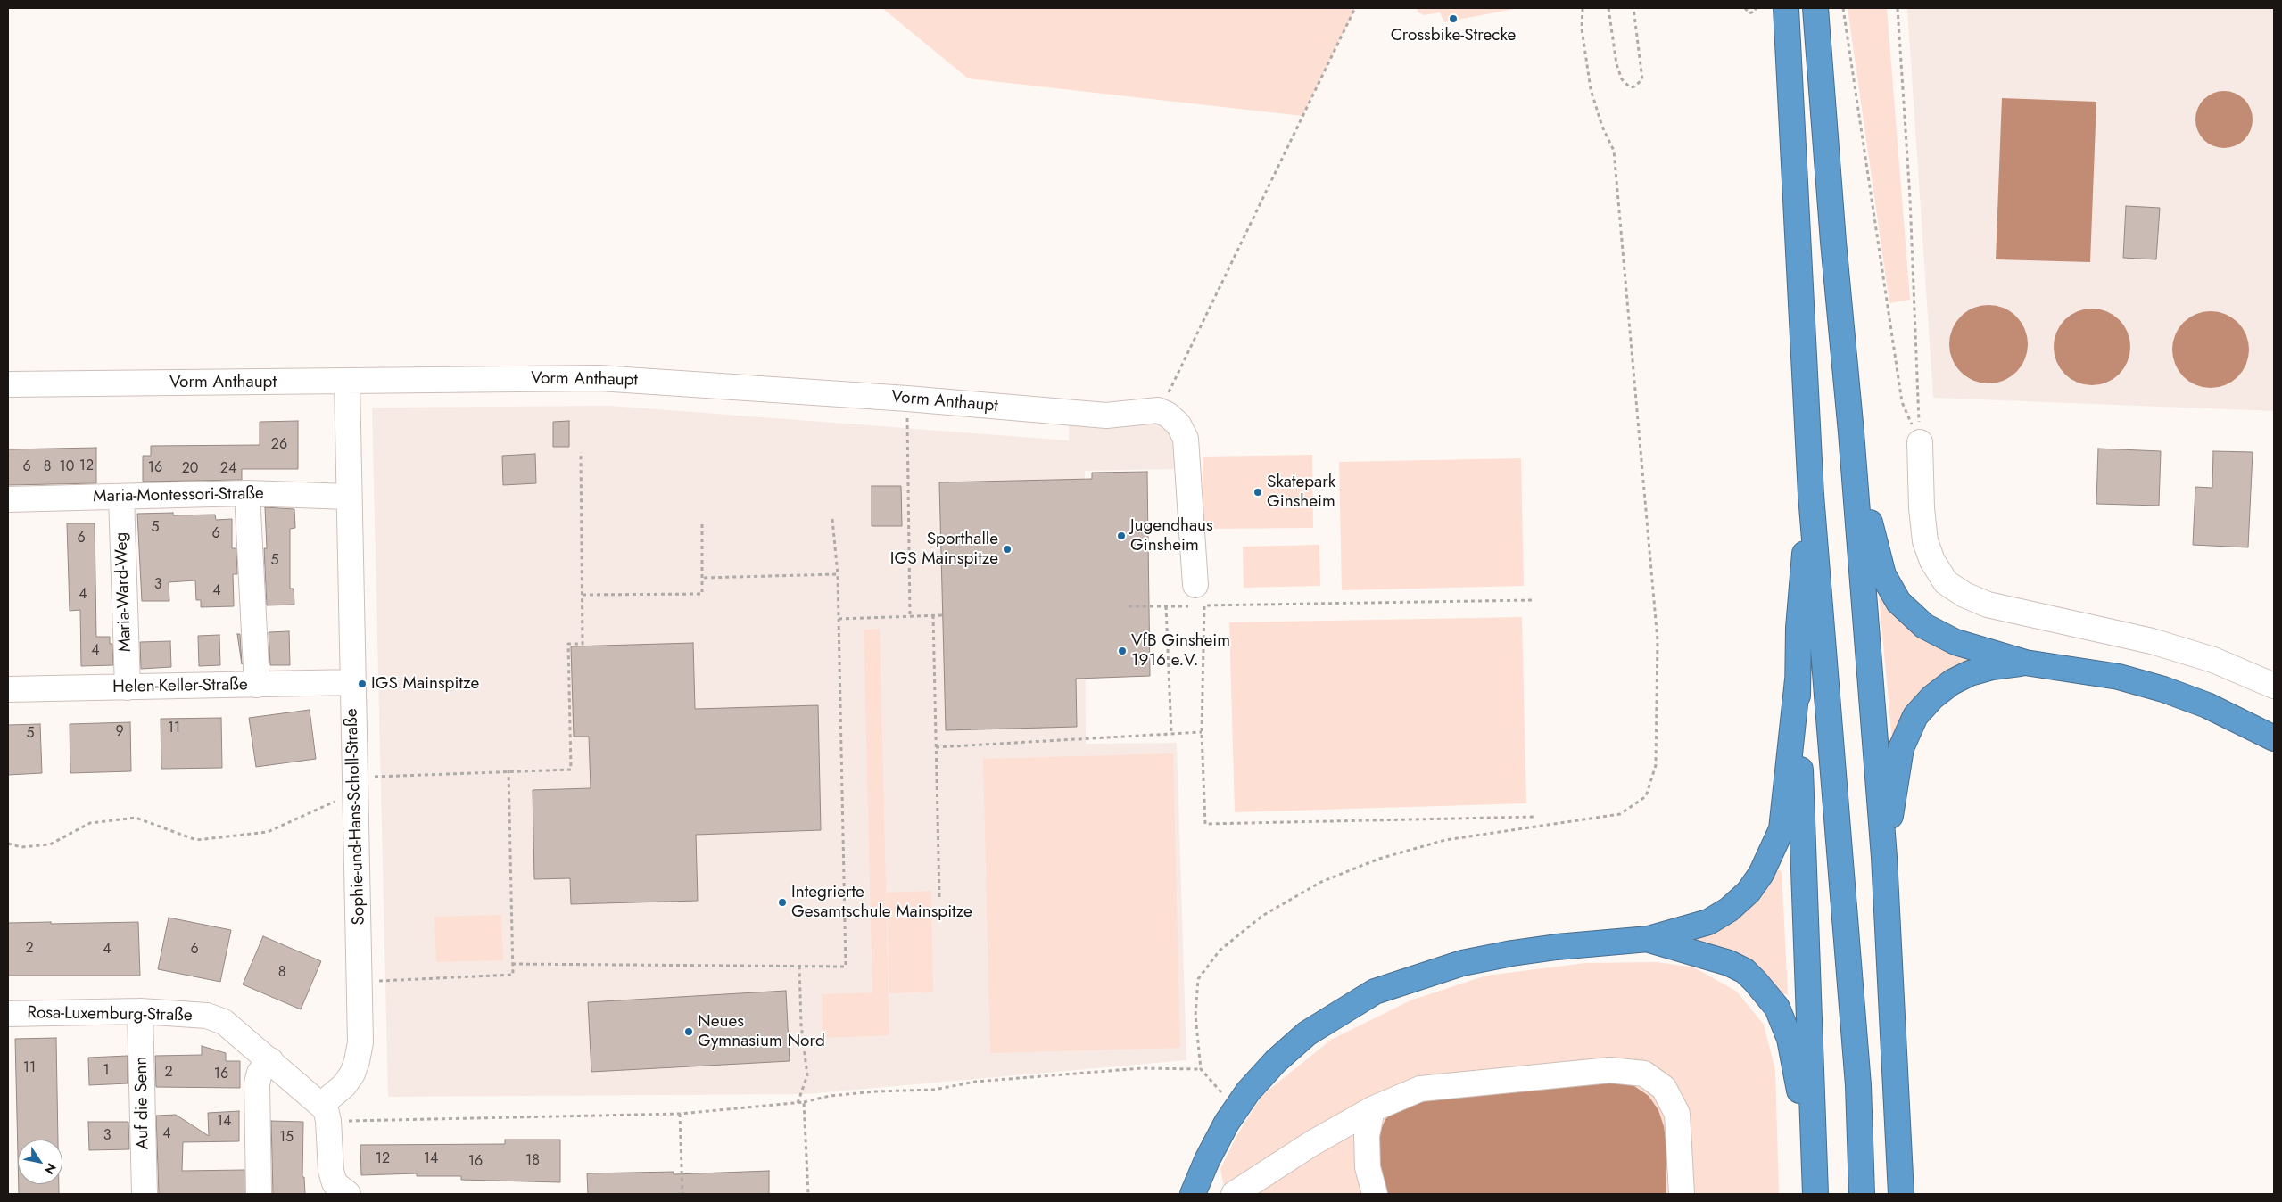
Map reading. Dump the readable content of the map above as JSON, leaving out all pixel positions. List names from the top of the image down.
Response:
{
  "streets": {
    "street": [
      "Vorm Anthaupt",
      "Maria-Montessori-Straße",
      "Maria-Ward-Weg",
      "Helen-Keller-Straße",
      "Sophie-und-Hans-Scholl-Straße",
      "Rosa-Luxemburg-Straße",
      "Auf die Senn"
    ]
  },
  "crossings": [
    ["Vorm Anthaupt", "Sophie-und-Hans-Scholl-Straße"],
    ["Maria-Montessori-Straße", "Maria-Ward-Weg"],
    ["Maria-Montessori-Straße", "Sophie-und-Hans-Scholl-Straße"],
    ["Maria-Ward-Weg", "Helen-Keller-Straße"],
    ["Helen-Keller-Straße", "Sophie-und-Hans-Scholl-Straße"],
    ["Sophie-und-Hans-Scholl-Straße", "Rosa-Luxemburg-Straße"],
    ["Rosa-Luxemburg-Straße", "Auf die Senn"]
  ],
  "places": [
    "Crossbike-Strecke",
    "Skatepark Ginsheim",
    "Jugendhaus Ginsheim",
    "Sporthalle IGS Mainspitze",
    "VfB Ginsheim 1916 e.V.",
    "IGS Mainspitze",
    "Integrierte Gesamtschule Mainspitze",
    "Neues Gymnasium Nord"
  ],
  "house_numbers": [
    "26",
    "12",
    "6",
    "8",
    "10",
    "16",
    "20",
    "24",
    "5",
    "6",
    "6",
    "5",
    "3",
    "4",
    "4",
    "4",
    "11",
    "9",
    "5",
    "2",
    "4",
    "6",
    "8",
    "11",
    "1",
    "2",
    "16",
    "14",
    "4",
    "3",
    "15",
    "12",
    "14",
    "18",
    "16"
  ],
  "north": "bottom right"
}
